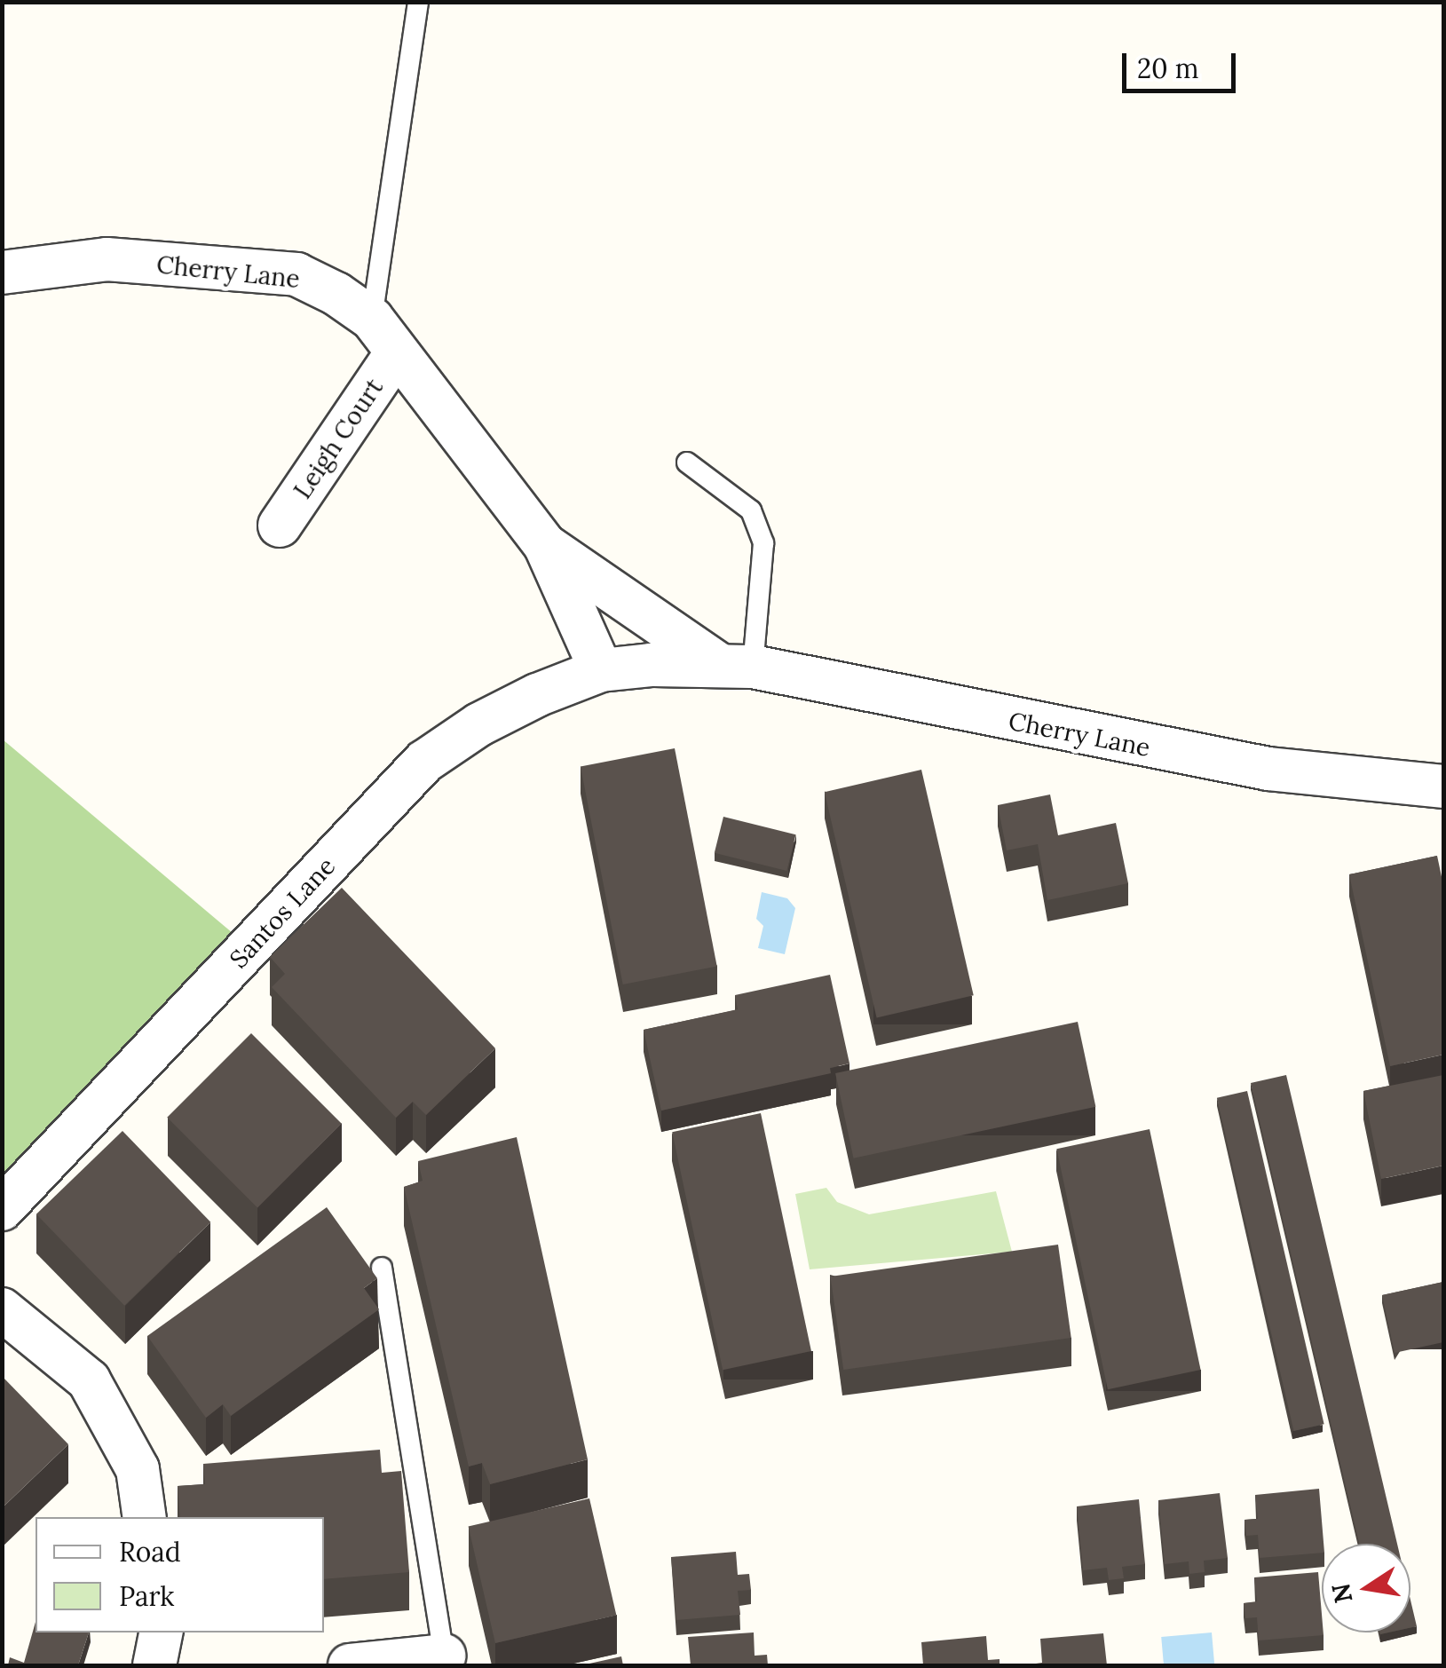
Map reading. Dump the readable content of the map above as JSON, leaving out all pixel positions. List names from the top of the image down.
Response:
{
  "streets": {
    "street": ["Cherry Lane", "Leigh Court", "Santos Lane"]
  },
  "crossings": [
    ["Cherry Lane", "Leigh Court"],
    ["Cherry Lane", "Santos Lane"]
  ],
  "legend": ["Road", "Park"],
  "scale_bar": "20 m",
  "north": "left"
}
